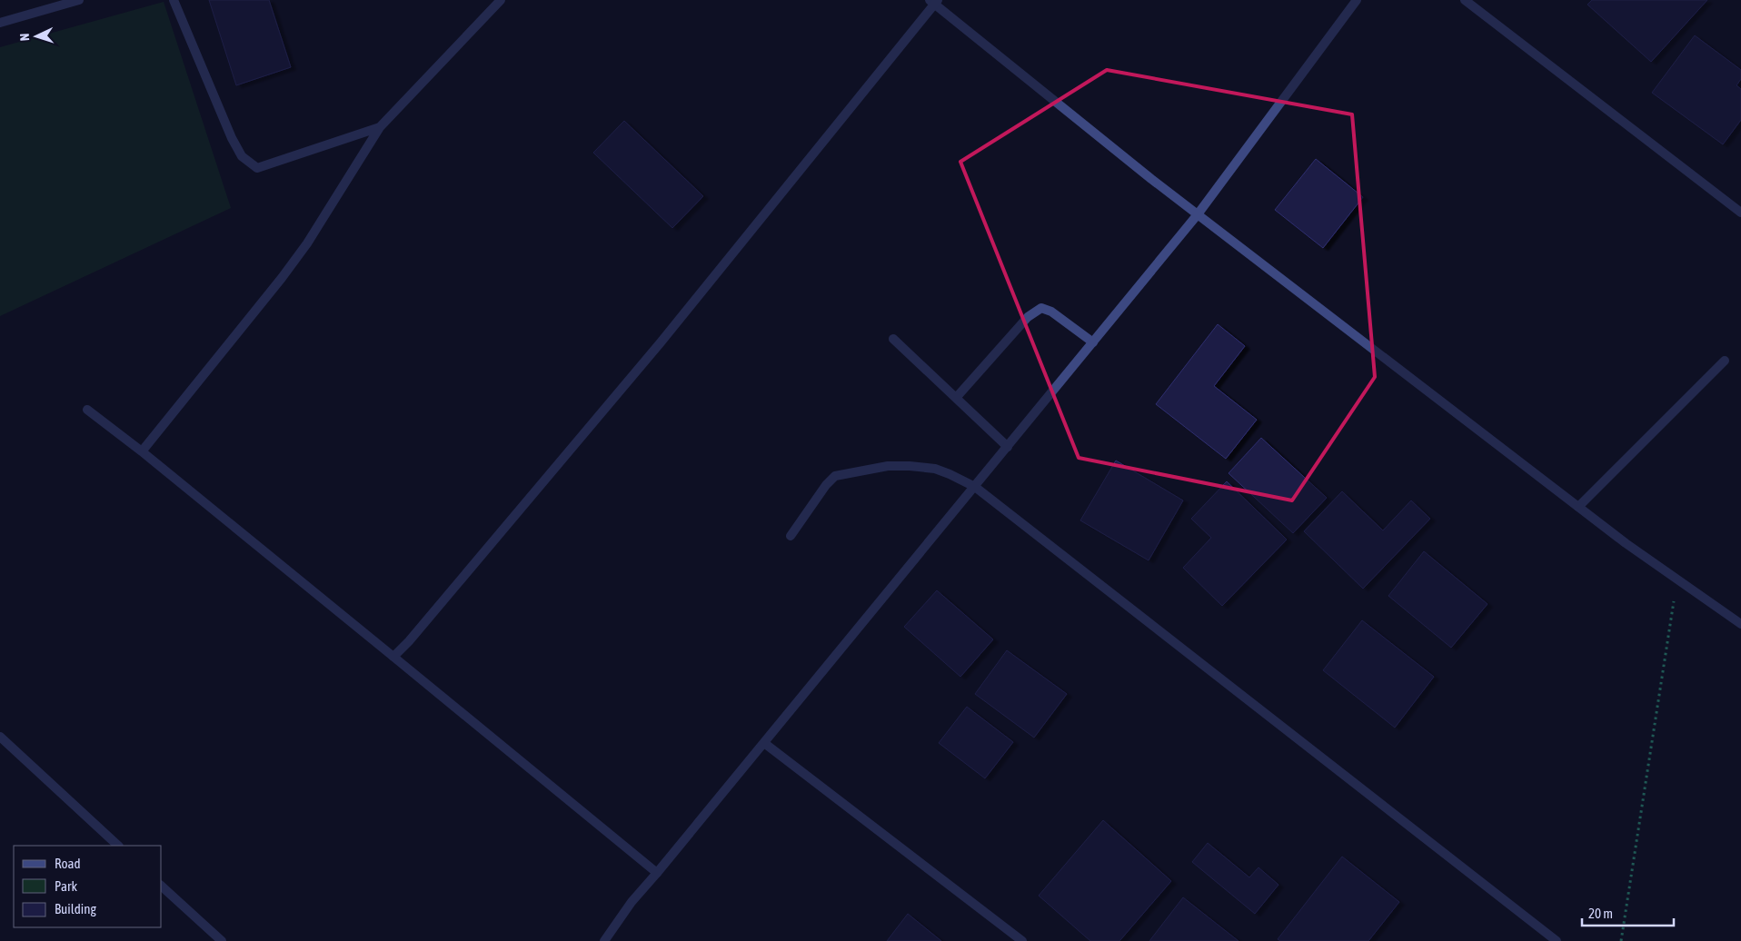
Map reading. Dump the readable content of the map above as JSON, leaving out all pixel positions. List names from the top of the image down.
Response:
{
  "legend": ["Road", "Park", "Building"],
  "scale_bar": "20 m",
  "north": "left"
}
